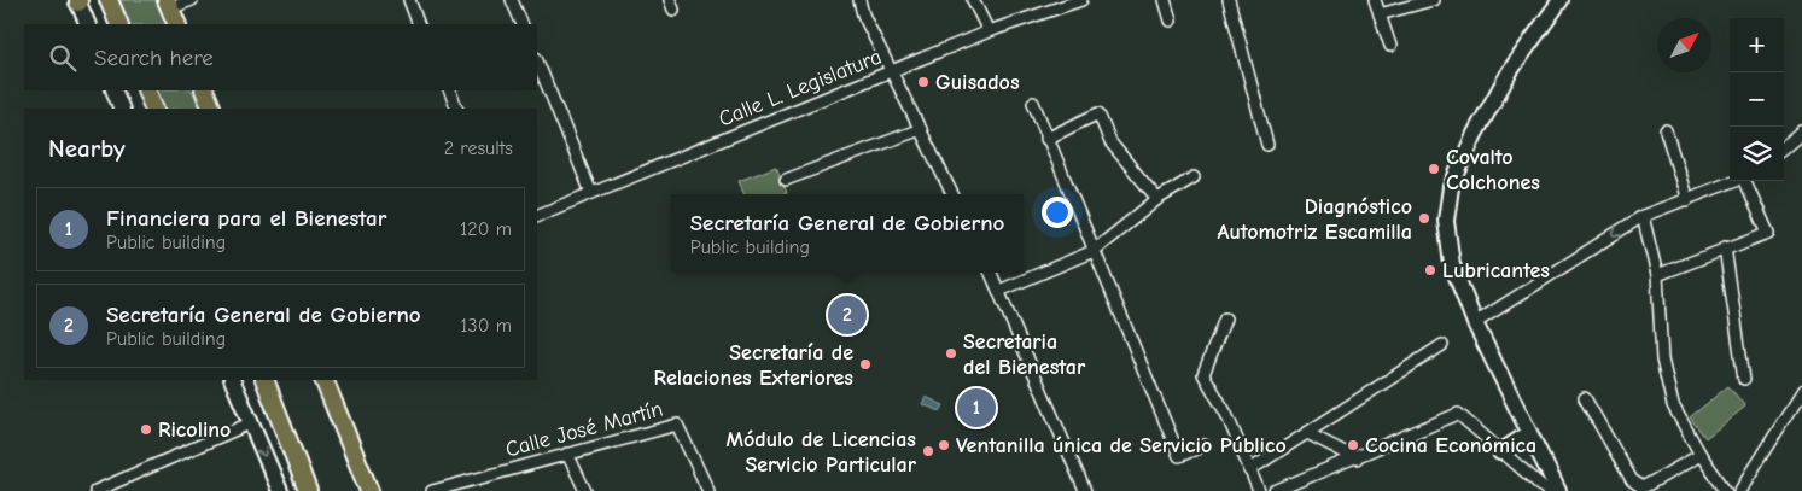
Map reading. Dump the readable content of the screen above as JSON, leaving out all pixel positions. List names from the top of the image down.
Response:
{
  "streets": {
    "street": ["Calle L. Legislatura", "Calle José Martín"]
  },
  "places": [
    "Guisados",
    "Covalto Colchones",
    "Diagnóstico Automotriz Escamilla",
    "Lubricantes",
    "Secretaria del Bienestar",
    "Secretaría de Relaciones Exteriores",
    "Ricolino",
    "Ventanilla única de Servicio Público",
    "Cocina Económica",
    "Módulo de Licencias Servicio Particular"
  ],
  "north": "top right",
  "page": {
    "map_buttons": ["+", "−"],
    "search": "Search here",
    "heading": ["Nearby", "2 results"],
    "list": [
      {
        "mark": "1",
        "name": "Financiera para el Bienestar",
        "note": "Public building",
        "value": "120 m"
      },
      {
        "mark": "2",
        "name": "Secretaría General de Gobierno",
        "note": "Public building",
        "value": "130 m"
      }
    ],
    "popup": ["Secretaría General de Gobierno", "Public building"],
    "pins": ["2", "1"]
  }
}
